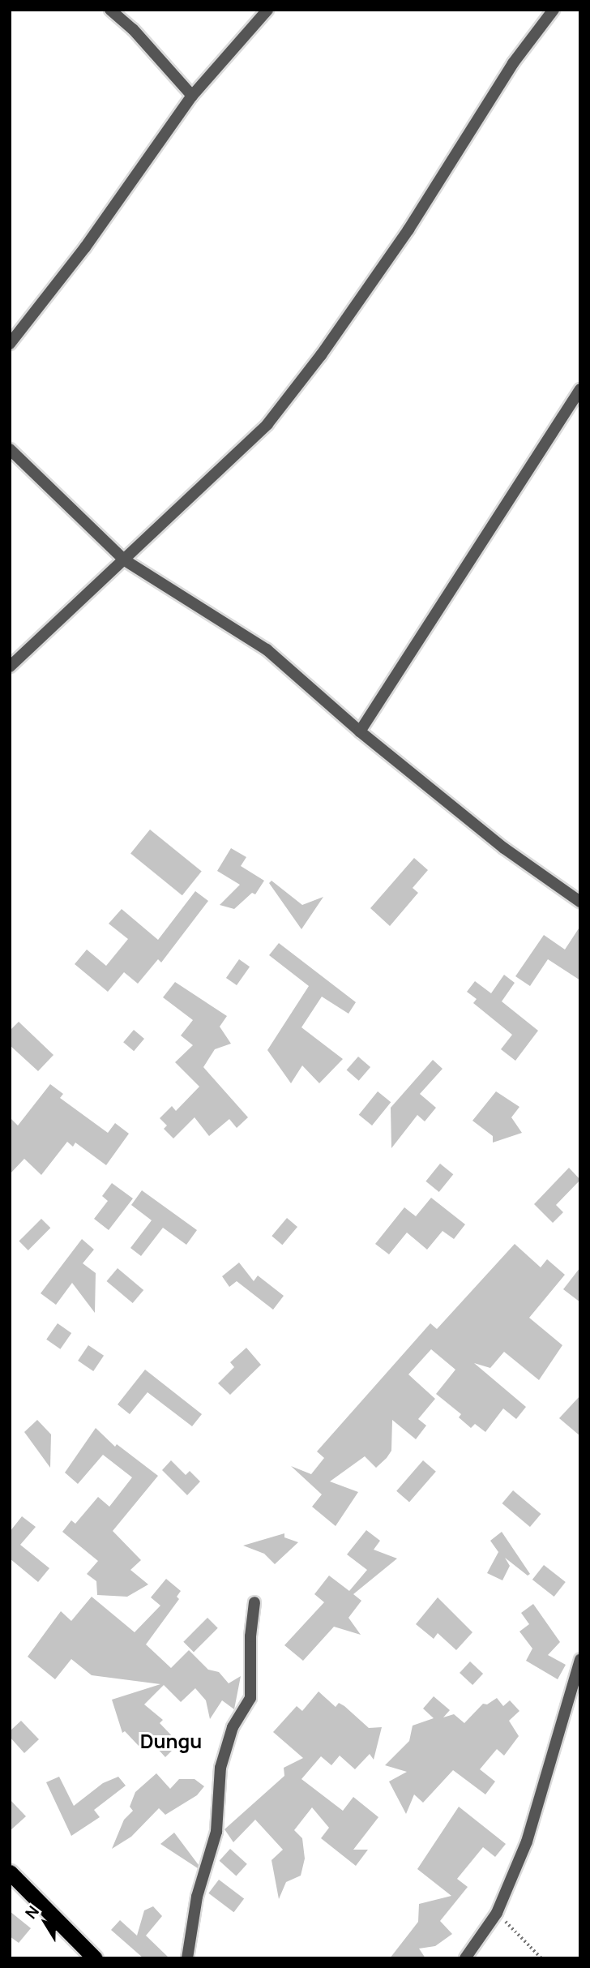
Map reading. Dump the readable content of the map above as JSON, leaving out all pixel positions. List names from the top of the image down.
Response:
{
  "districts": ["Dungu"],
  "north": "top left"
}
